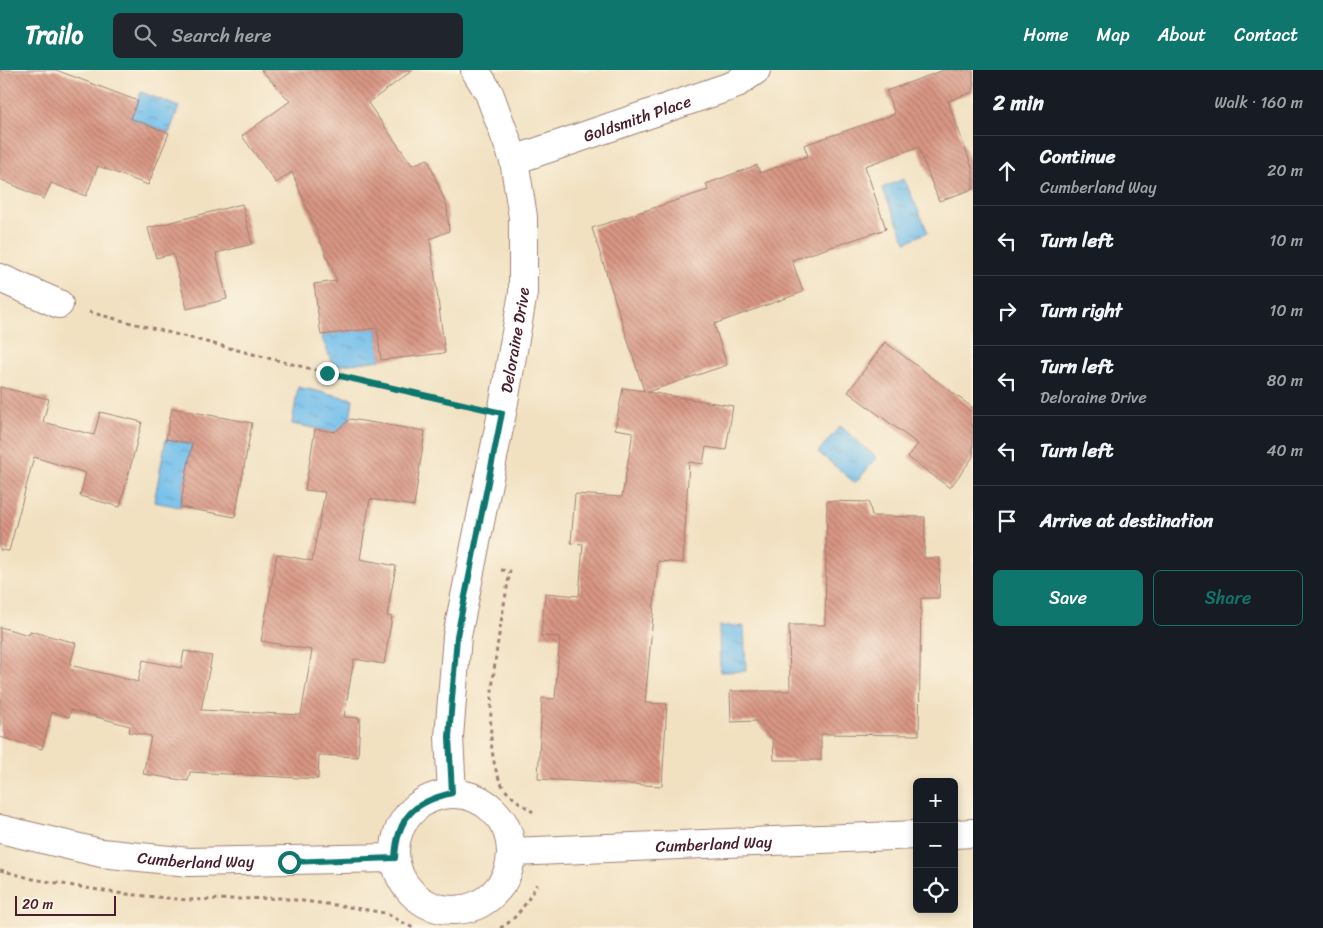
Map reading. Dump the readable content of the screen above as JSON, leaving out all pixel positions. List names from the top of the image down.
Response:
{
  "streets": {
    "street": ["Goldsmith Place", "Deloraine Drive", "Cumberland Way"]
  },
  "crossings": [
    ["Goldsmith Place", "Deloraine Drive"],
    ["Deloraine Drive", "Cumberland Way"]
  ],
  "scale_bar": "20 m",
  "page": {
    "header": "Trailo",
    "search": "Search here",
    "nav": [
      "Home",
      "Map",
      "About",
      "Contact"
    ],
    "heading": ["2 min", "Walk · 160 m"],
    "list": [
      ["Continue", "Cumberland Way", "20 m"],
      ["Turn left", "10 m"],
      ["Turn right", "10 m"],
      ["Turn left", "Deloraine Drive", "80 m"],
      ["Turn left", "40 m"],
      "Arrive at destination"
    ],
    "buttons": ["Save", "Share"],
    "map_buttons": ["+", "−"],
    "scale": "20 m"
  }
}
